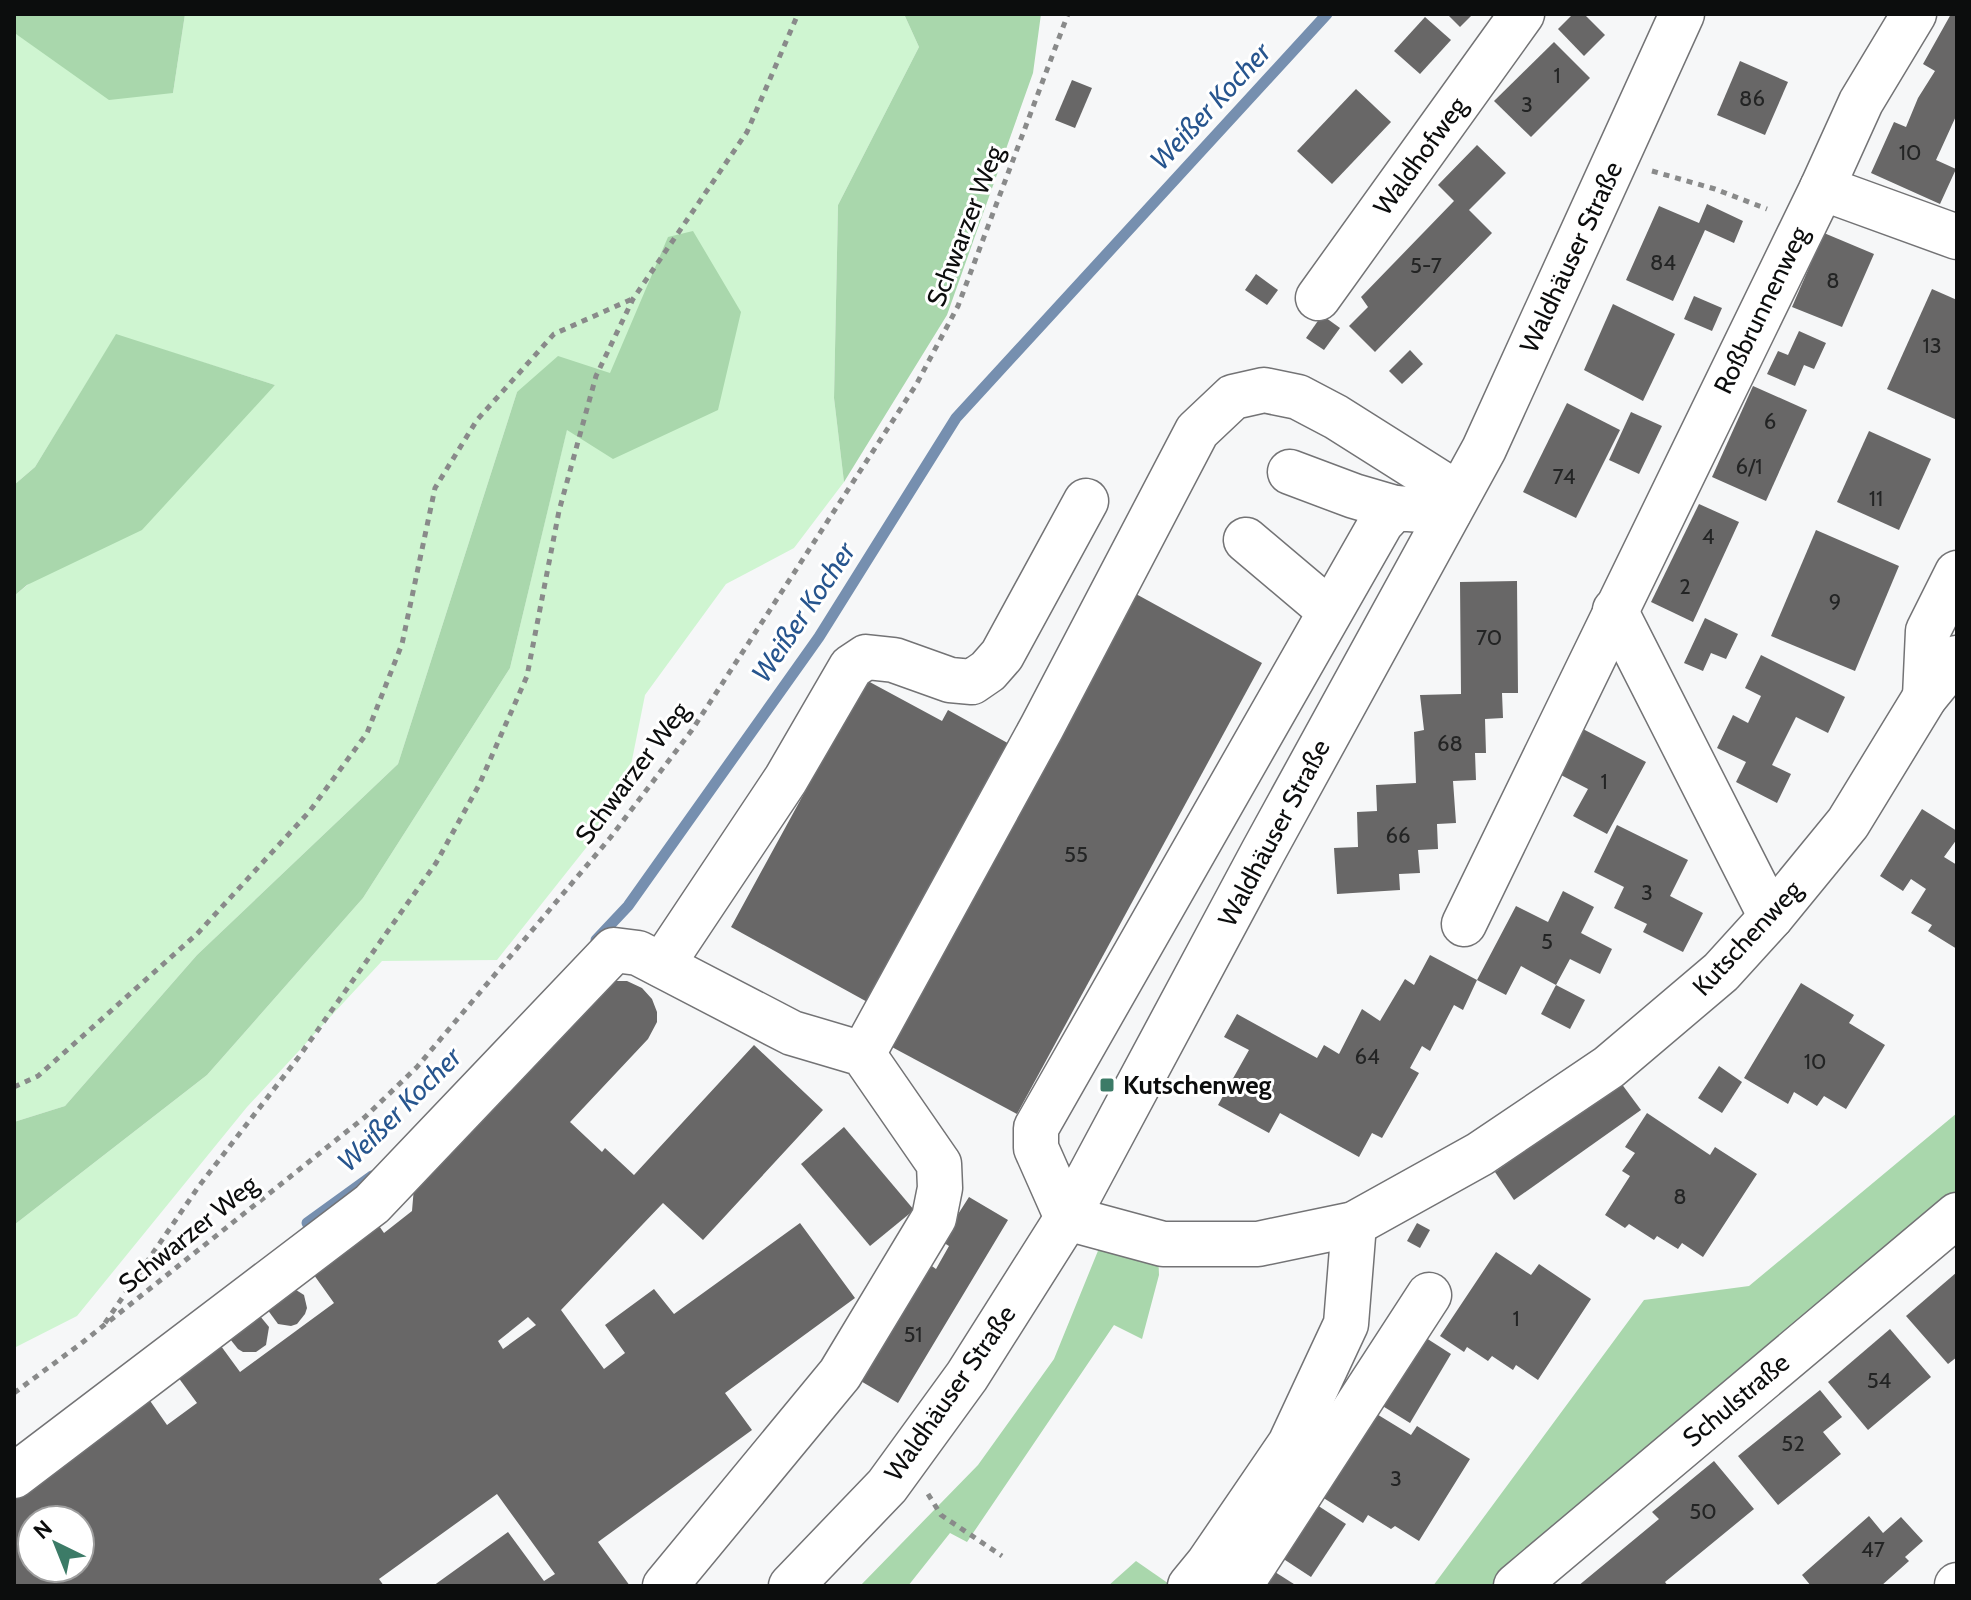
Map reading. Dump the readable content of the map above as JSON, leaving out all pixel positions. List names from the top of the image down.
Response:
{
  "streets": {
    "street": [
      "Waldhofweg",
      "Waldhäuser Straße",
      "Roßbrunnenweg",
      "Kutschenweg",
      "Schulstraße"
    ],
    "path": ["Schwarzer Weg"]
  },
  "crossings": [
    ["Waldhäuser Straße", "Kutschenweg"]
  ],
  "water": ["Weißer Kocher"],
  "places": {
    "transit": ["Kutschenweg"]
  },
  "house_numbers": [
    "1",
    "86",
    "3",
    "10",
    "84",
    "5-7",
    "8",
    "13",
    "6",
    "6/1",
    "74",
    "11",
    "4",
    "2",
    "9",
    "70",
    "68",
    "1",
    "66",
    "55",
    "3",
    "5",
    "64",
    "10",
    "8",
    "1",
    "51",
    "54",
    "52",
    "3",
    "50",
    "47"
  ],
  "north": "top left"
}
